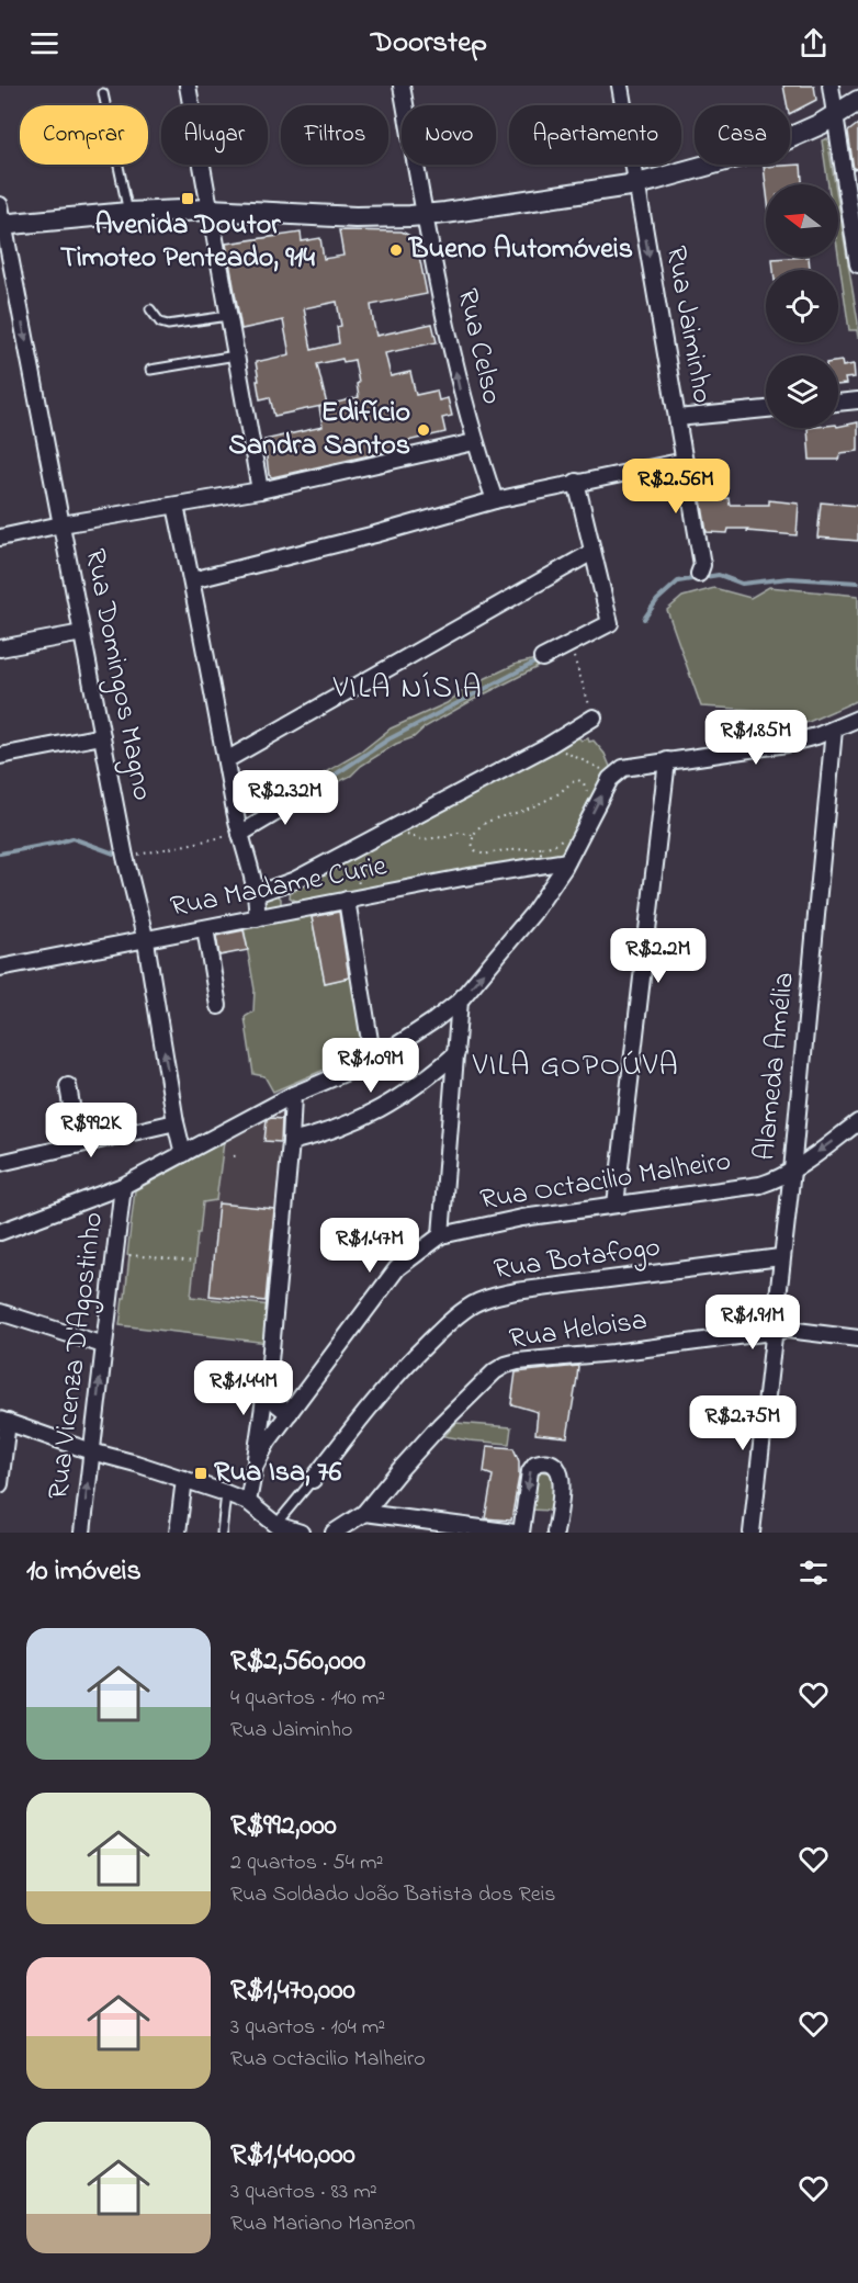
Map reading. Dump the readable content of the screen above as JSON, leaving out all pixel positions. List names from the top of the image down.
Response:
{
  "streets": {
    "street": [
      "Rua Jaiminho",
      "Rua Celso",
      "Rua Domingos Magno",
      "Rua Madame Curie",
      "Alameda Amélia",
      "Rua Octacilio Malheiro",
      "Rua Botafogo",
      "Rua Heloisa",
      "Rua Vicenza D'Agostinho"
    ]
  },
  "crossings": [
    ["Rua Domingos Magno", "Rua Madame Curie"],
    ["Alameda Amélia", "Rua Octacilio Malheiro"],
    ["Alameda Amélia", "Rua Botafogo"],
    ["Alameda Amélia", "Rua Heloisa"]
  ],
  "one_way": ["Rua Jaiminho", "Rua Celso"],
  "districts": ["VILA NÍSIA", "VILA GOPOÚVA"],
  "places": {
    "transit": ["Avenida Doutor Timoteo Penteado, 914", "Rua Isa, 76"],
    "other": ["Bueno Automóveis", "Edifício Sandra Santos"]
  },
  "north": "left",
  "page": {
    "header": "Doorstep",
    "chip": [
      "Comprar",
      "Alugar",
      "Filtros",
      "Novo",
      "Apartamento",
      "Casa"
    ],
    "price": [
      "R$2.56M",
      "R$1.85M",
      "R$2.32M",
      "R$2.2M",
      "R$1.09M",
      "R$992K",
      "R$1.47M",
      "R$1.91M",
      "R$1.44M",
      "R$2.75M"
    ],
    "heading": "10 imóveis",
    "list": [
      {
        "name": "R$2,560,000",
        "note": "4 quartos · 140 m² · Rua Jaiminho"
      },
      {
        "name": "R$992,000",
        "note": "2 quartos · 54 m² · Rua Soldado João Batista dos Reis"
      },
      {
        "name": "R$1,470,000",
        "note": "3 quartos · 104 m² · Rua Octacilio Malheiro"
      },
      {
        "name": "R$1,440,000",
        "note": "3 quartos · 83 m² · Rua Mariano Manzon"
      }
    ]
  }
}
